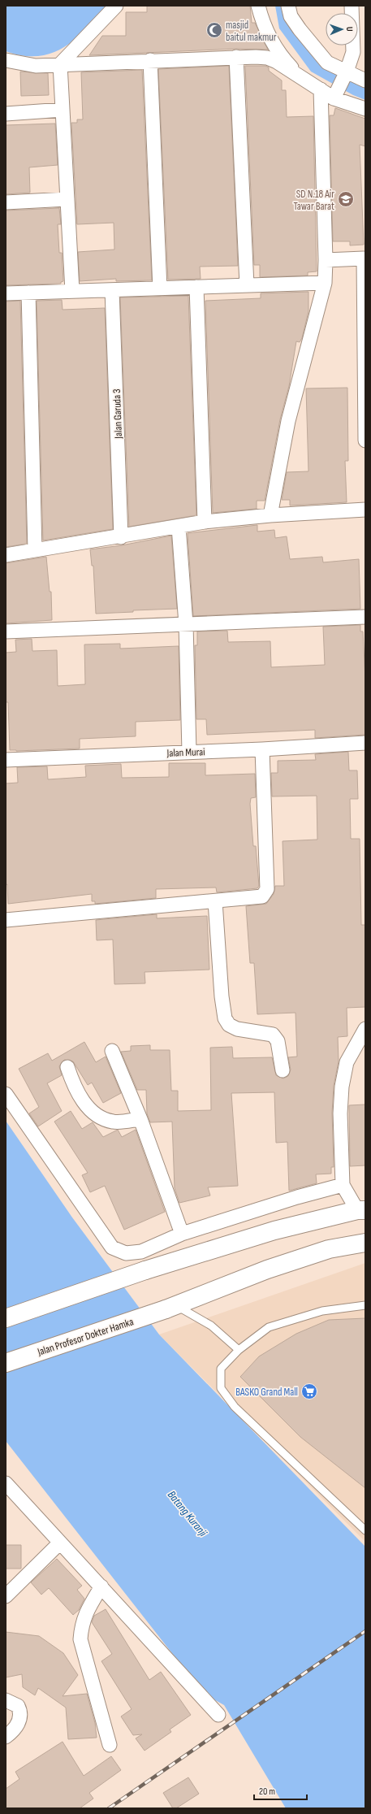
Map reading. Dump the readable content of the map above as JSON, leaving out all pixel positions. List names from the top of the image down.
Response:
{
  "streets": {
    "main road": ["Jalan Profesor Dokter Hamka"],
    "street": ["Jalan Garuda 3", "Jalan Murai"]
  },
  "water": ["Batang Kuranji"],
  "places": {
    "mosque": ["masjid baitul makmur"],
    "school or university": ["SD N.18 Air Tawar Barat"],
    "supermarket": ["BASKO Grand Mall"]
  },
  "scale_bar": "20 m",
  "north": "right"
}
